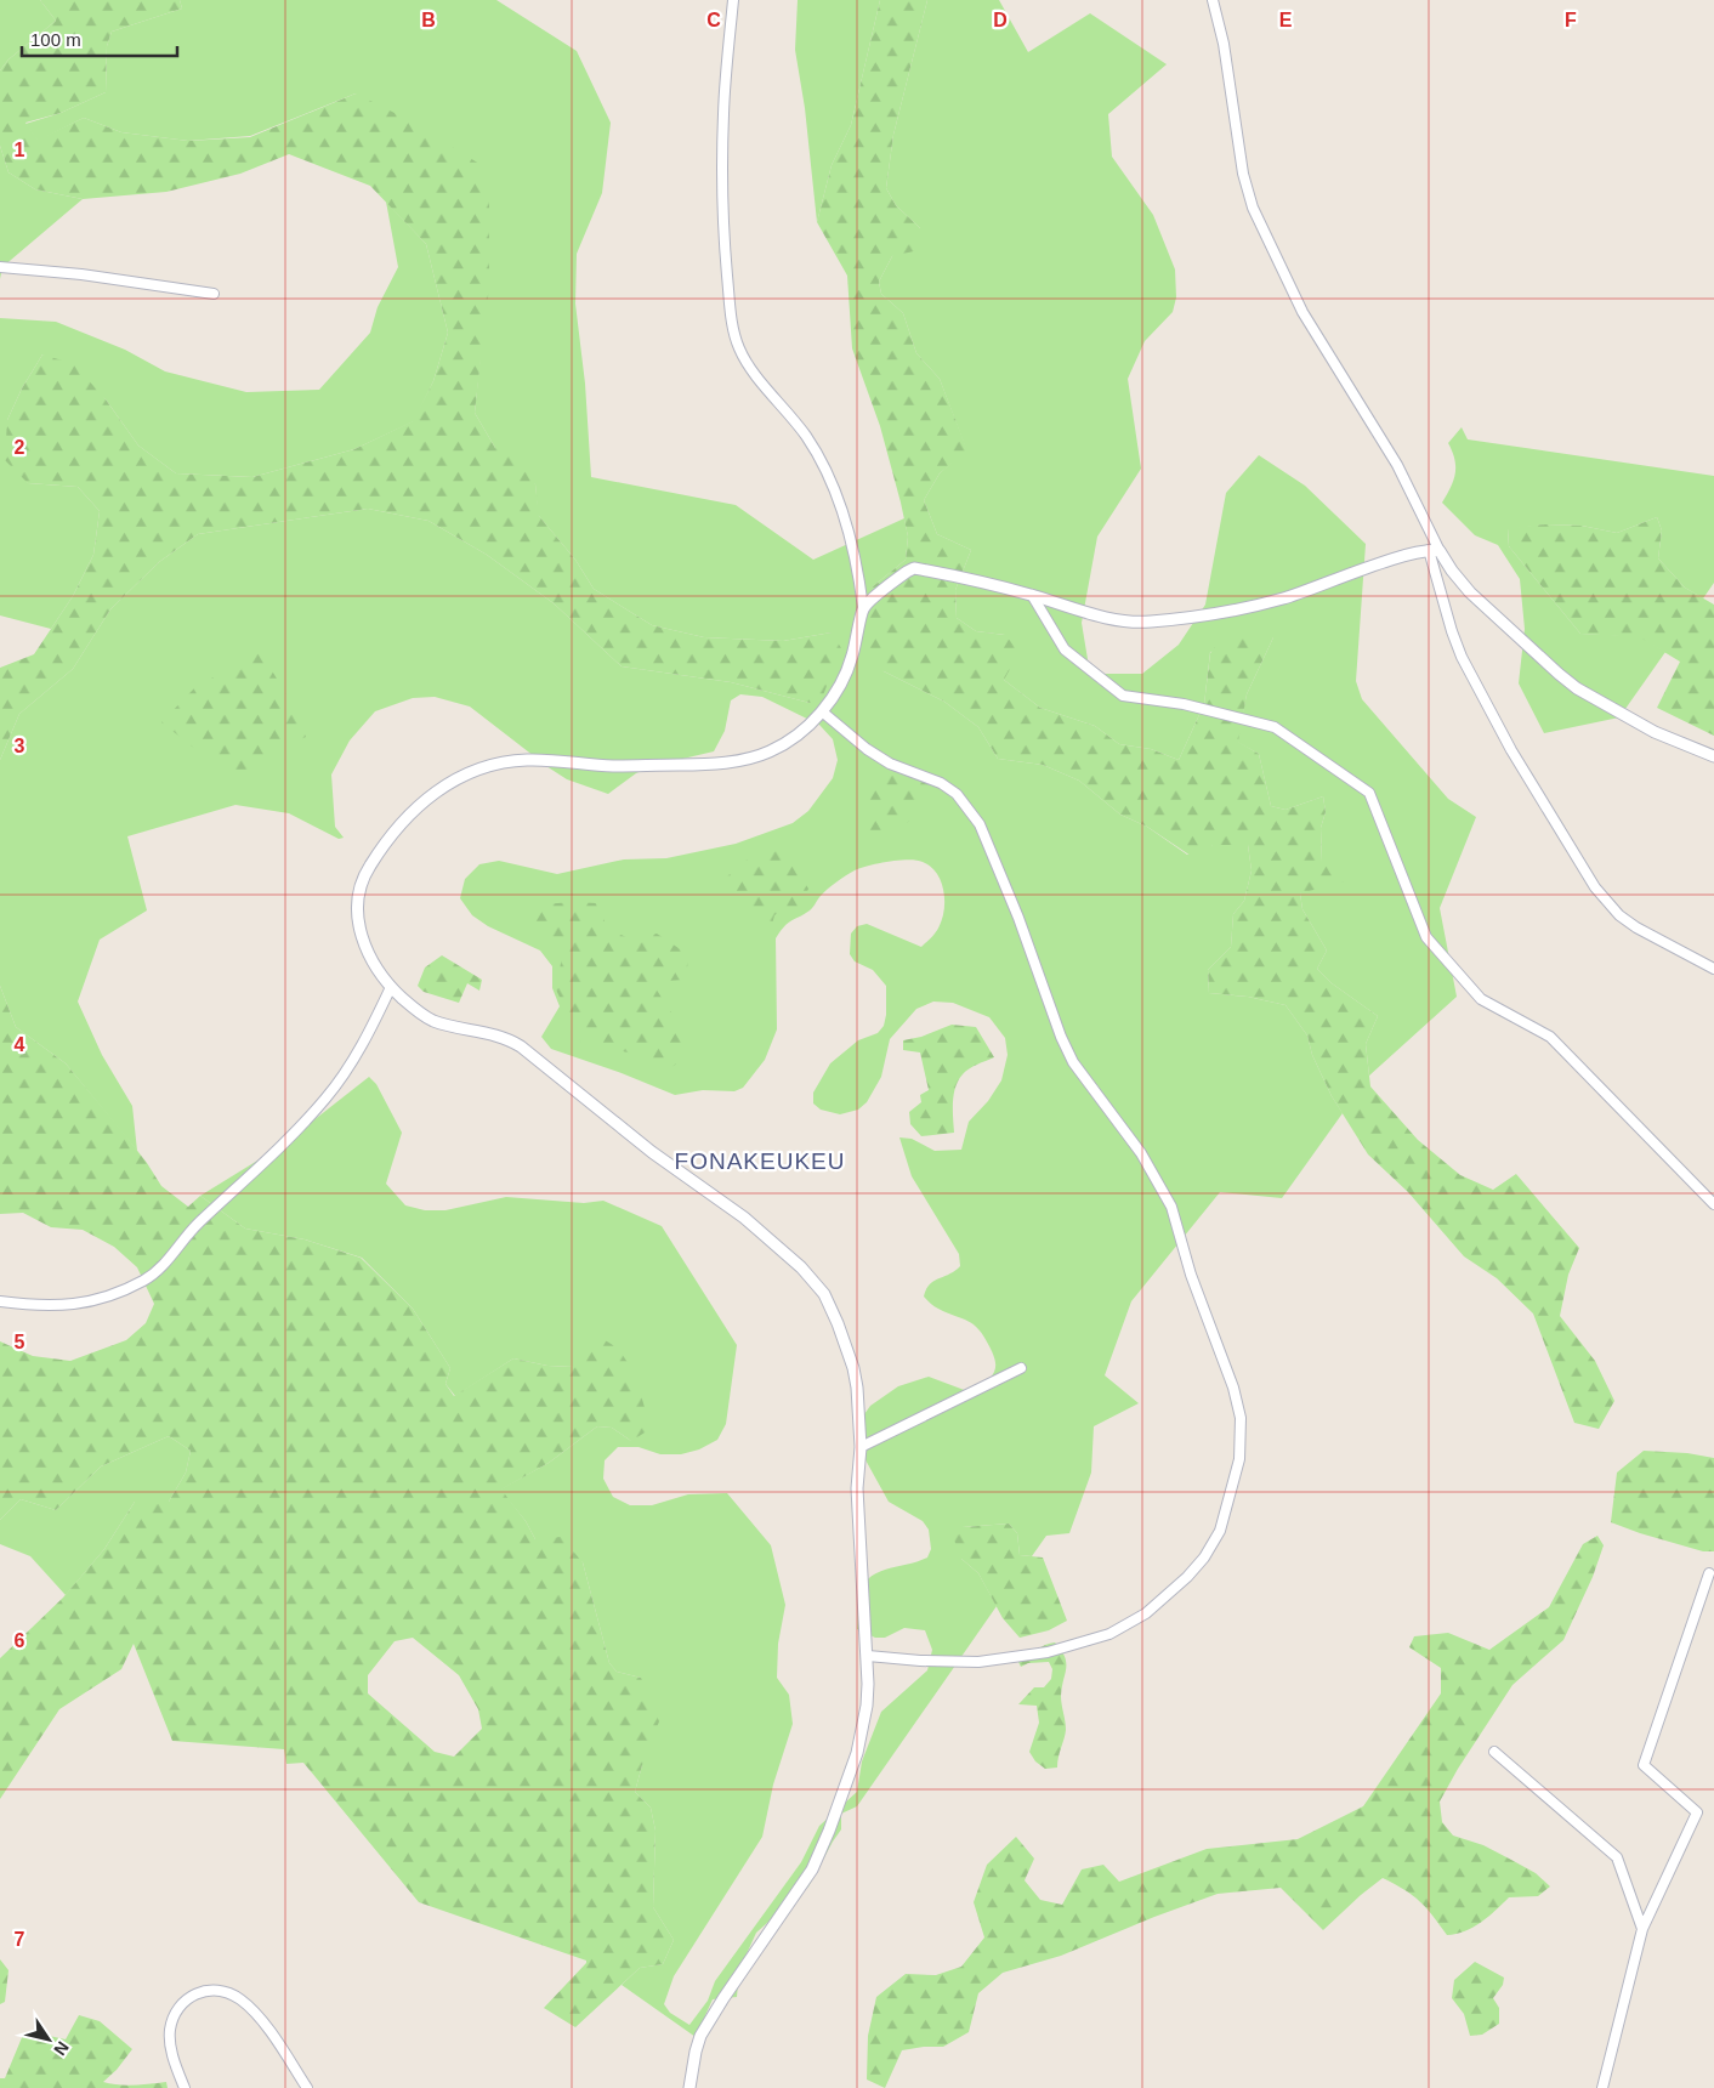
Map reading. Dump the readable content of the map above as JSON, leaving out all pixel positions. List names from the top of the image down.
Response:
{
  "districts": ["FONAKEUKEU"],
  "scale_bar": "100 m",
  "north": "bottom right",
  "grid": {
    "columns": [
      "B",
      "C",
      "D",
      "E",
      "F"
    ],
    "rows": [
      "1",
      "2",
      "3",
      "4",
      "5",
      "6",
      "7"
    ]
  }
}
